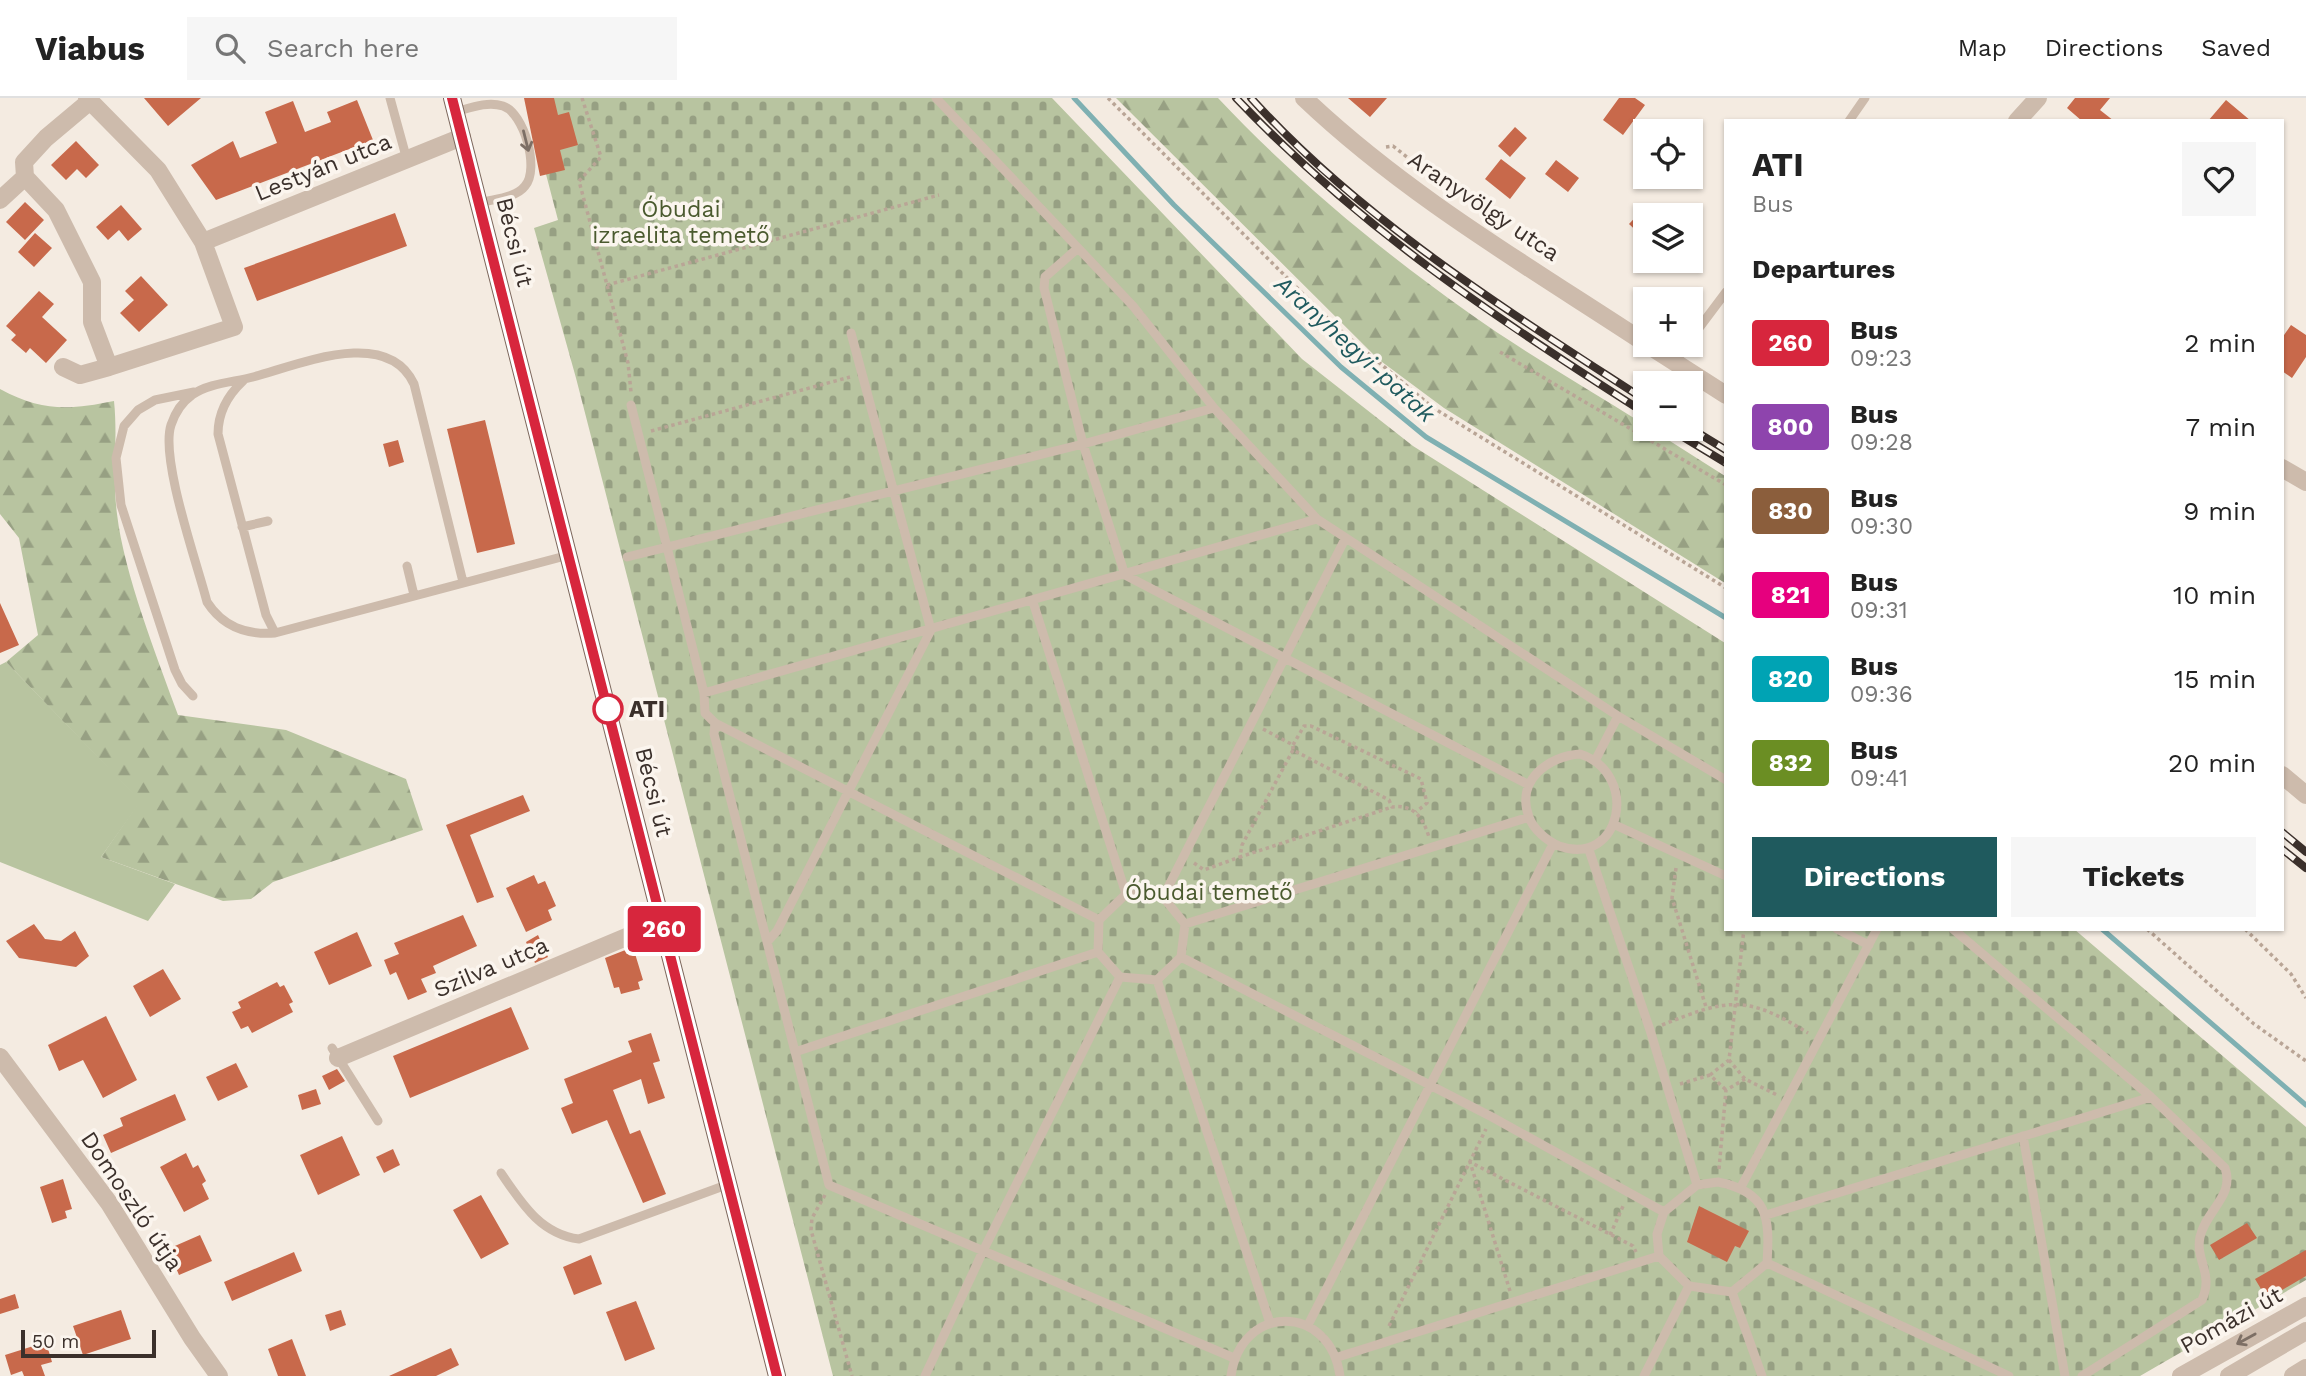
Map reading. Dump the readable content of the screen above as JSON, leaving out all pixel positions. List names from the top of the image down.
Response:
{
  "streets": {
    "main road": ["Bécsi út"],
    "street": [
      "Lestyán utca",
      "Aranyvölgy utca",
      "Szilva utca",
      "Domoszló útja",
      "Pomázi út"
    ]
  },
  "crossings": [
    ["Lestyán utca", "Bécsi út"],
    ["Bécsi út", "Szilva utca"]
  ],
  "water": ["Aranyhegyi-patak"],
  "parks": ["Óbudai izraelita temető", "Óbudai temető"],
  "places": ["ATI"],
  "lines": ["bus line 260"],
  "scale_bar": "50 m",
  "page": {
    "header": "Viabus",
    "search": "Search here",
    "nav": ["Map", "Directions", "Saved"],
    "on_map": "260",
    "map_buttons": ["+", "−"],
    "heading": [
      ["ATI", "Bus"],
      "Departures"
    ],
    "list": [
      {
        "mark": "260",
        "name": "Bus",
        "note": "09:23",
        "value": "2 min"
      },
      {
        "mark": "800",
        "name": "Bus",
        "note": "09:28",
        "value": "7 min"
      },
      {
        "mark": "830",
        "name": "Bus",
        "note": "09:30",
        "value": "9 min"
      },
      {
        "mark": "821",
        "name": "Bus",
        "note": "09:31",
        "value": "10 min"
      },
      {
        "mark": "820",
        "name": "Bus",
        "note": "09:36",
        "value": "15 min"
      },
      {
        "mark": "832",
        "name": "Bus",
        "note": "09:41",
        "value": "20 min"
      }
    ],
    "buttons": ["Directions", "Tickets"],
    "scale": "50 m"
  }
}
